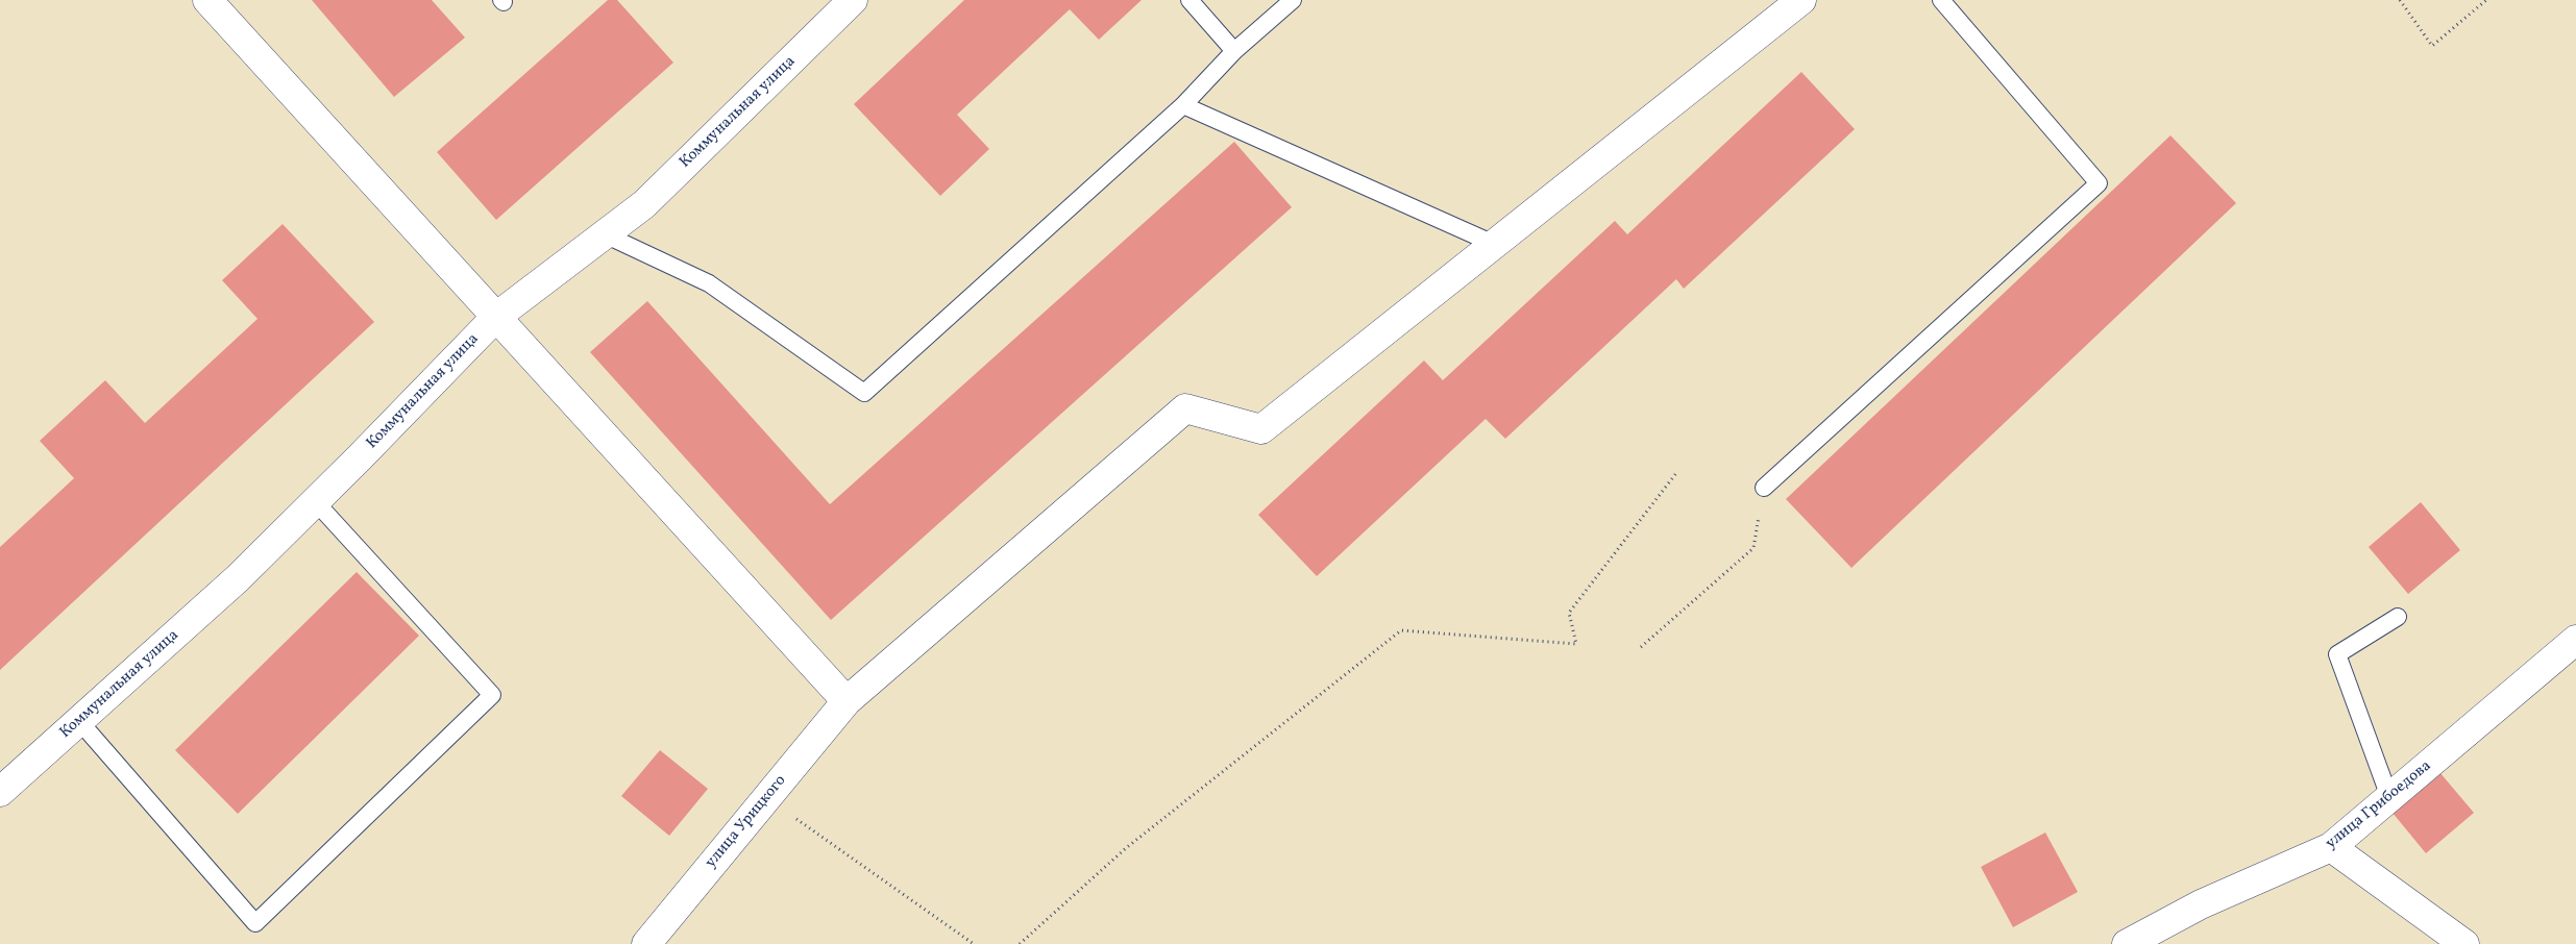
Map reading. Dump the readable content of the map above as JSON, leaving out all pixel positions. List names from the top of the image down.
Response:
{
  "streets": {
    "street": ["Коммунальная улица", "улица Грибоедова", "улица Урицкого"]
  }
}
